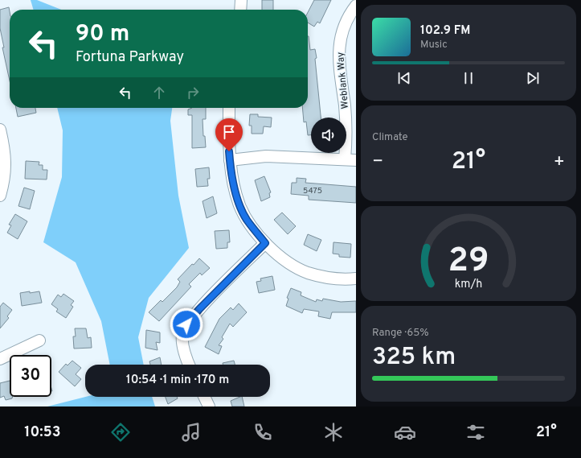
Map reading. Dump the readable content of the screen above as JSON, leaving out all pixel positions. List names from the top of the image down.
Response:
{
  "streets": {
    "street": ["Weblank Way"]
  },
  "house_numbers": ["5475"],
  "page": {
    "turn": ["90 m", "Fortuna Parkway"],
    "song": ["102.9 FM", "Music"],
    "tile": [
      "Climate",
      ["Range · 65%", "325 km"]
    ],
    "heat": ["−", "21°", "+"],
    "limit": "30",
    "trip": "10:54 · 1 min · 170 m",
    "tabs": ["10:53", "21°"],
    "gauge": ["29", "km/h"]
  }
}
